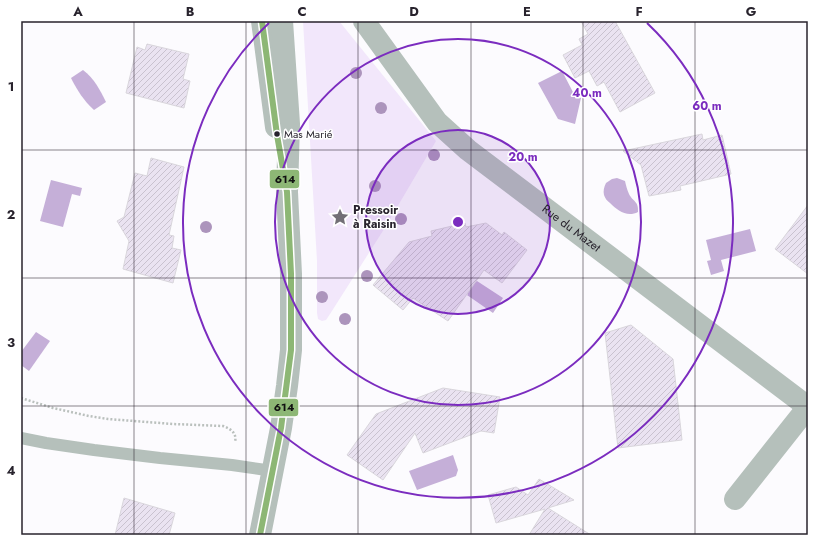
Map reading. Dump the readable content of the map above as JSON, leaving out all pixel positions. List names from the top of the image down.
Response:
{
  "streets": {
    "street": ["Rue du Mazet"]
  },
  "places": {
    "other": ["Mas Marié"],
    "place": ["Pressoir à Raisin"]
  },
  "lines": ["transit line 614"],
  "grid": {
    "columns": [
      "A",
      "B",
      "C",
      "D",
      "E",
      "F",
      "G"
    ],
    "rows": [
      "1",
      "2",
      "3",
      "4"
    ]
  },
  "rings": ["40 m", "60 m", "20 m"]
}
